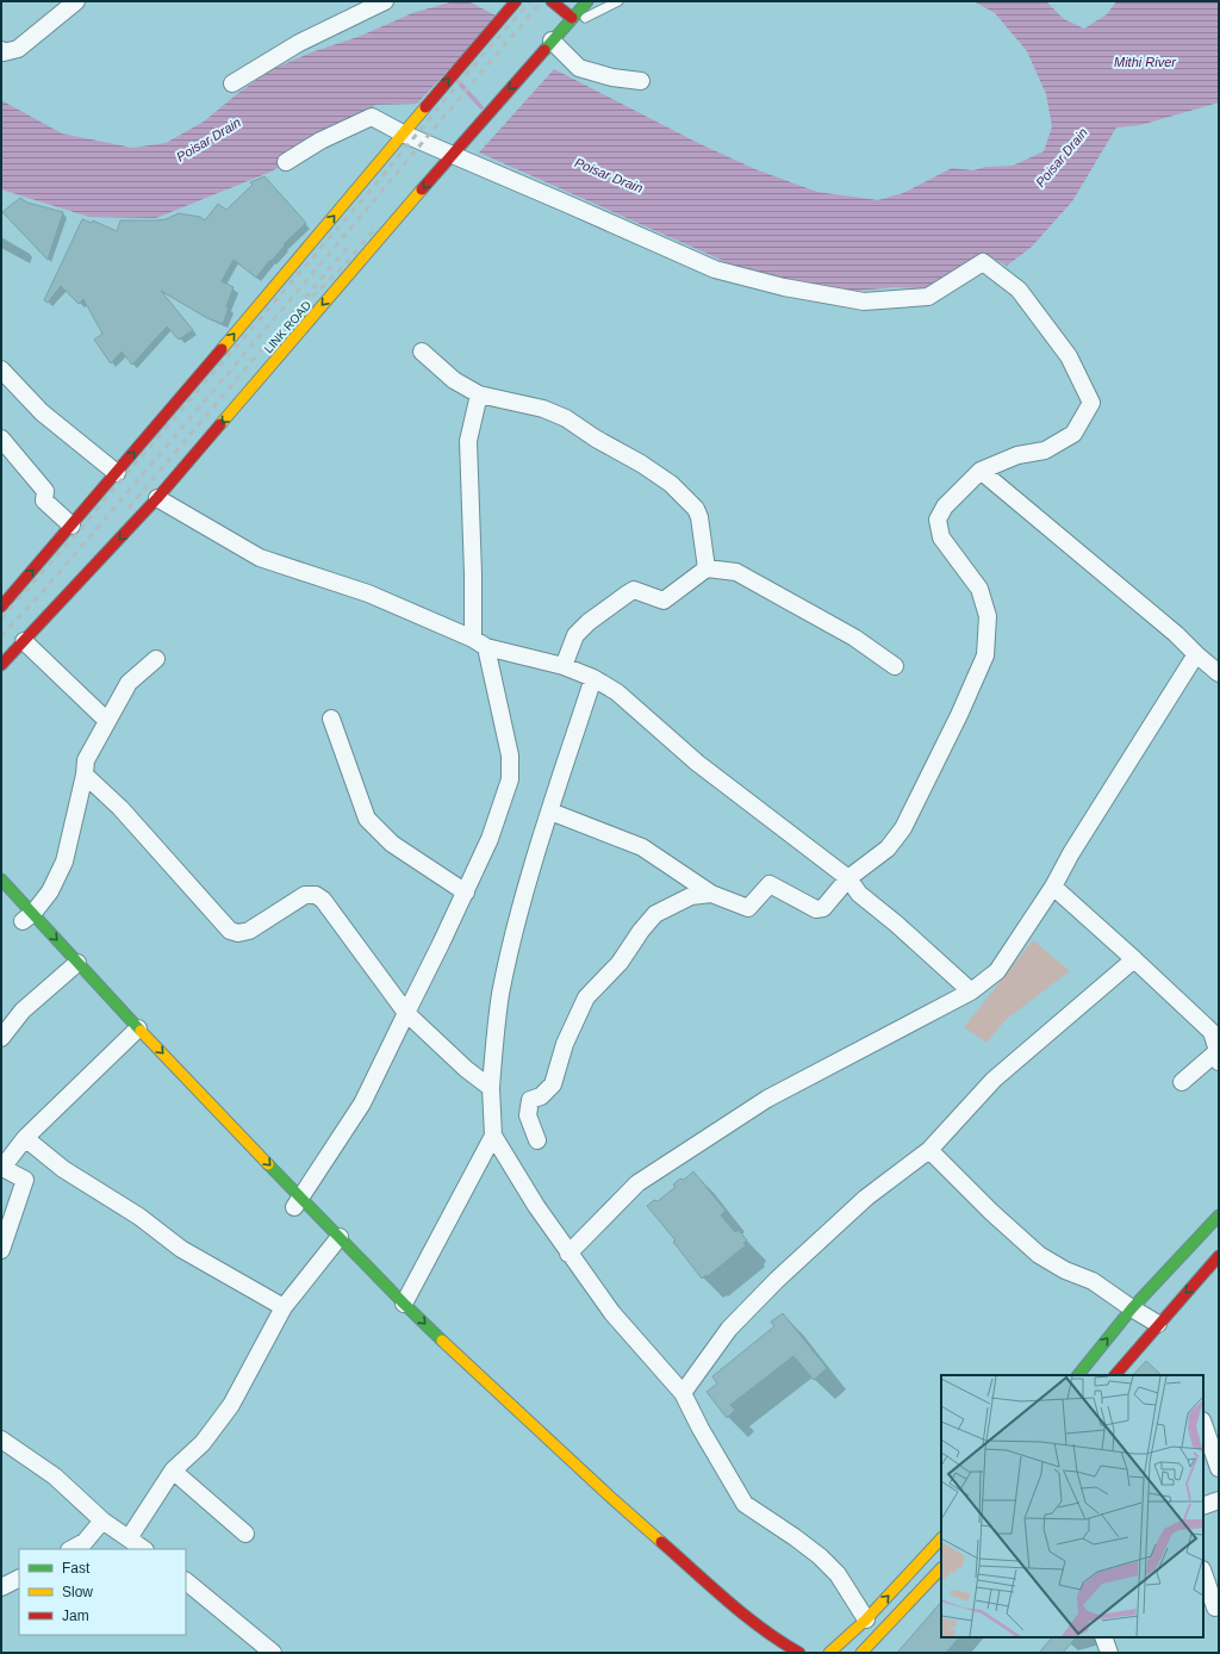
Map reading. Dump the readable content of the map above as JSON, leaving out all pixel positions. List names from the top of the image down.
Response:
{
  "streets": {
    "main road": ["LINK ROAD"]
  },
  "water": ["Mithi River", "Poisar Drain"],
  "legend": ["Fast", "Slow", "Jam"]
}
